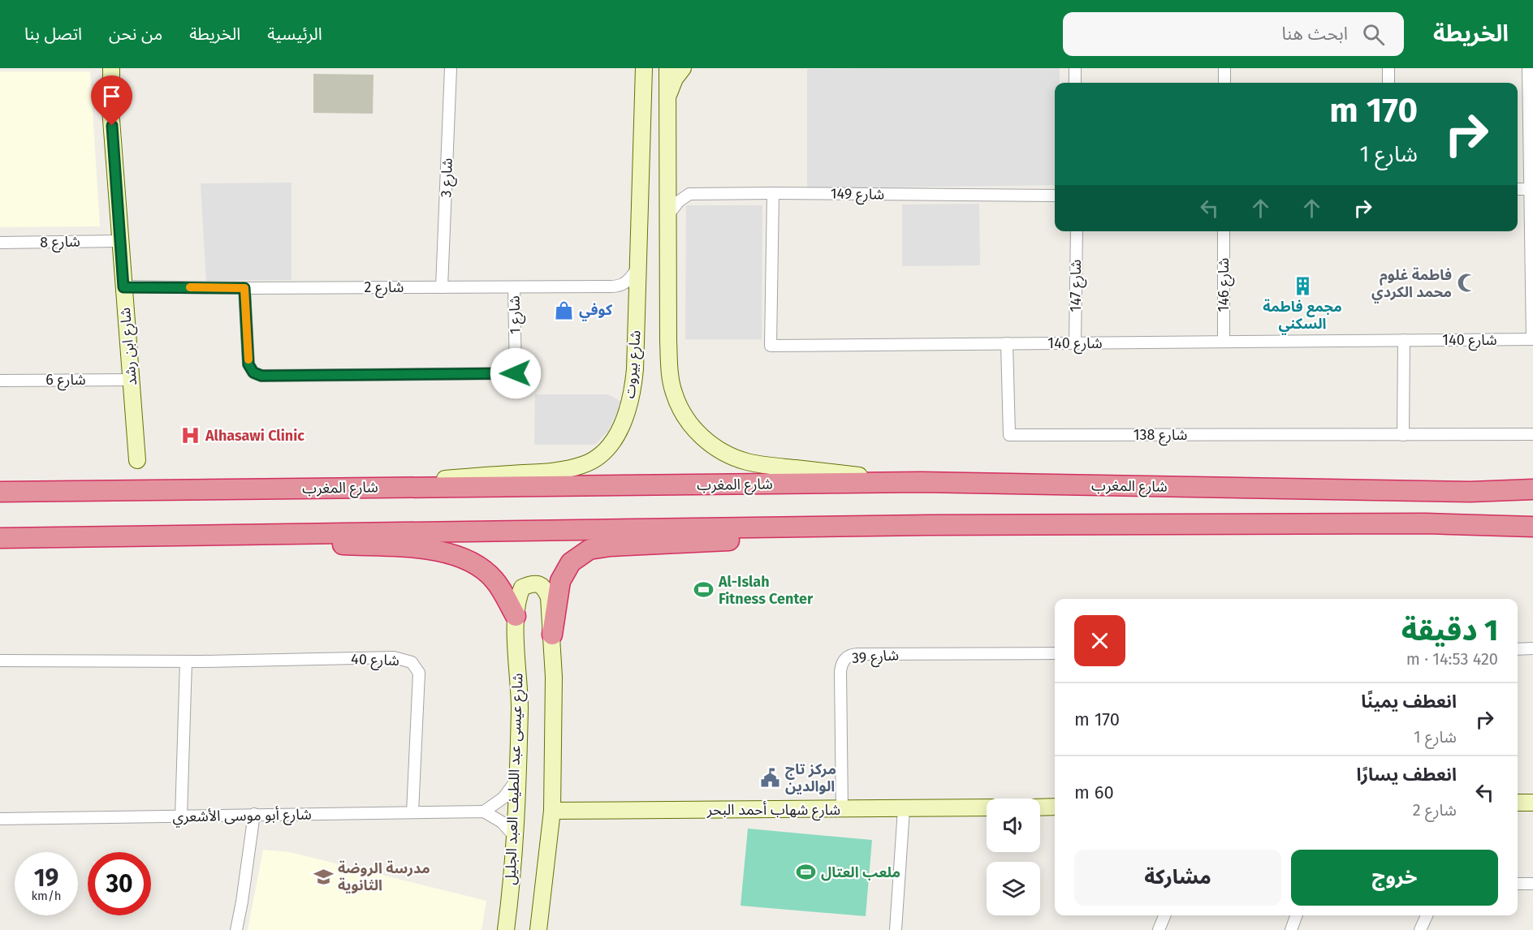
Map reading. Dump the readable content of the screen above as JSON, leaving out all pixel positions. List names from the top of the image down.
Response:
{
  "streets": {
    "highway": ["شارع المغرب"],
    "main road": [
      "شارع ابن رشد",
      "شارع بيروت",
      "شارع عيسى عبد اللطيف العبد الجليل",
      "شارع شهاب أحمد البحر"
    ],
    "street": [
      "شارع 3",
      "شارع 149",
      "شارع 8",
      "شارع 146",
      "شارع 147",
      "شارع 2",
      "شارع 1",
      "شارع 140",
      "شارع 6",
      "شارع 138",
      "شارع 39",
      "شارع 40",
      "شارع أبو موسى الأشعري"
    ]
  },
  "crossings": [
    ["شارع 3", "شارع 2"],
    ["شارع 149", "شارع 140"],
    ["شارع 8", "شارع ابن رشد"],
    ["شارع 146", "شارع 140"],
    ["شارع 147", "شارع 140"],
    ["شارع 2", "شارع 1"],
    ["شارع 2", "شارع ابن رشد"],
    ["شارع 2", "شارع بيروت"],
    ["شارع 140", "شارع 138"],
    ["شارع ابن رشد", "شارع 6"],
    ["شارع بيروت", "شارع المغرب"],
    ["شارع 39", "شارع شهاب أحمد البحر"],
    ["شارع 40", "شارع أبو موسى الأشعري"],
    ["شارع عيسى عبد اللطيف العبد الجليل", "شارع شهاب أحمد البحر"]
  ],
  "places": {
    "mosque": ["فاطمة غلوم محمد الكردي"],
    "building": ["مجمع فاطمة السكني"],
    "shop": ["كوفي"],
    "hospital": ["Alhasawi Clinic"],
    "sports": ["Al-Islah Fitness Center", "ملعب العتال"],
    "public building": ["مركز تاج الوالدين"],
    "school or university": ["مدرسة الروضة الثانوية"]
  },
  "page": {
    "header": "الخريطة",
    "search": "ابحث هنا",
    "nav": [
      "الرئيسية",
      "الخريطة",
      "من نحن",
      "اتصل بنا"
    ],
    "turn": ["170 m", "شارع 1"],
    "heading": ["1 دقيقة", "420 m · 14:53"],
    "list": [
      {
        "name": "انعطف يمينًا",
        "note": "شارع 1",
        "value": "170 m"
      },
      {
        "name": "انعطف يسارًا",
        "note": "شارع 2",
        "value": "60 m"
      }
    ],
    "buttons": ["خروج", "مشاركة"],
    "speed": "19 km/h",
    "limit": "30"
  }
}
